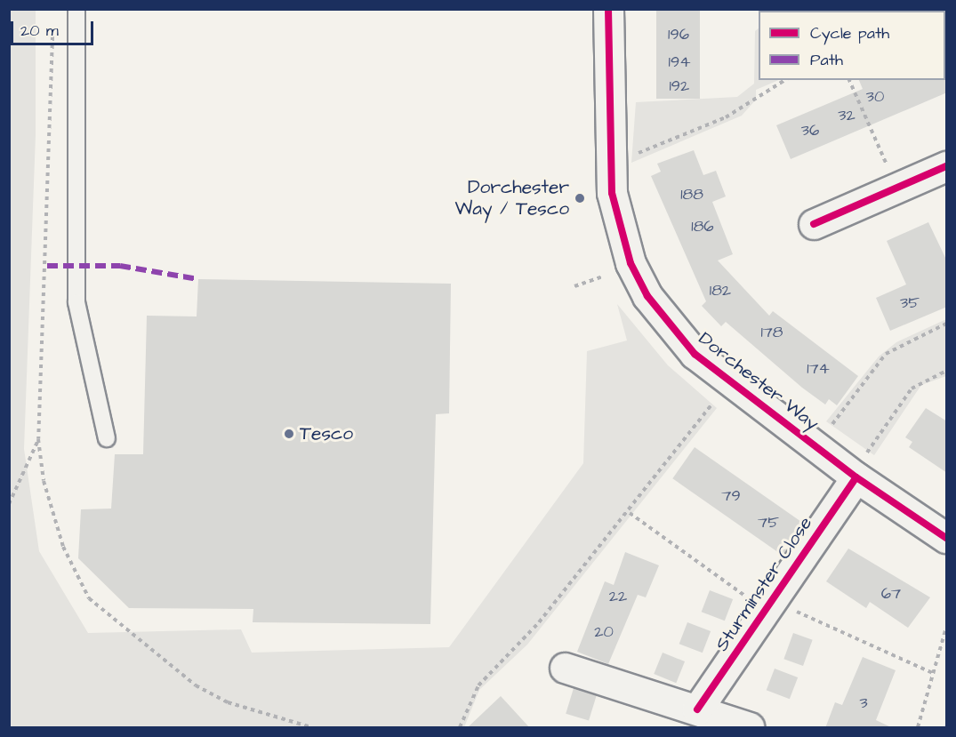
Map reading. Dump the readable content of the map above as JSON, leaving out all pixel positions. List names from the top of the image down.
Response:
{
  "streets": {
    "street": ["Dorchester Way", "Sturminster Close"]
  },
  "crossings": [
    ["Dorchester Way", "Sturminster Close"]
  ],
  "places": ["Dorchester Way / Tesco", "Tesco"],
  "house_numbers": [
    "196",
    "194",
    "192",
    "30",
    "32",
    "36",
    "188",
    "186",
    "182",
    "35",
    "178",
    "174",
    "79",
    "75",
    "67",
    "22",
    "20",
    "3"
  ],
  "legend": ["Cycle path", "Path"],
  "scale_bar": "20 m"
}
